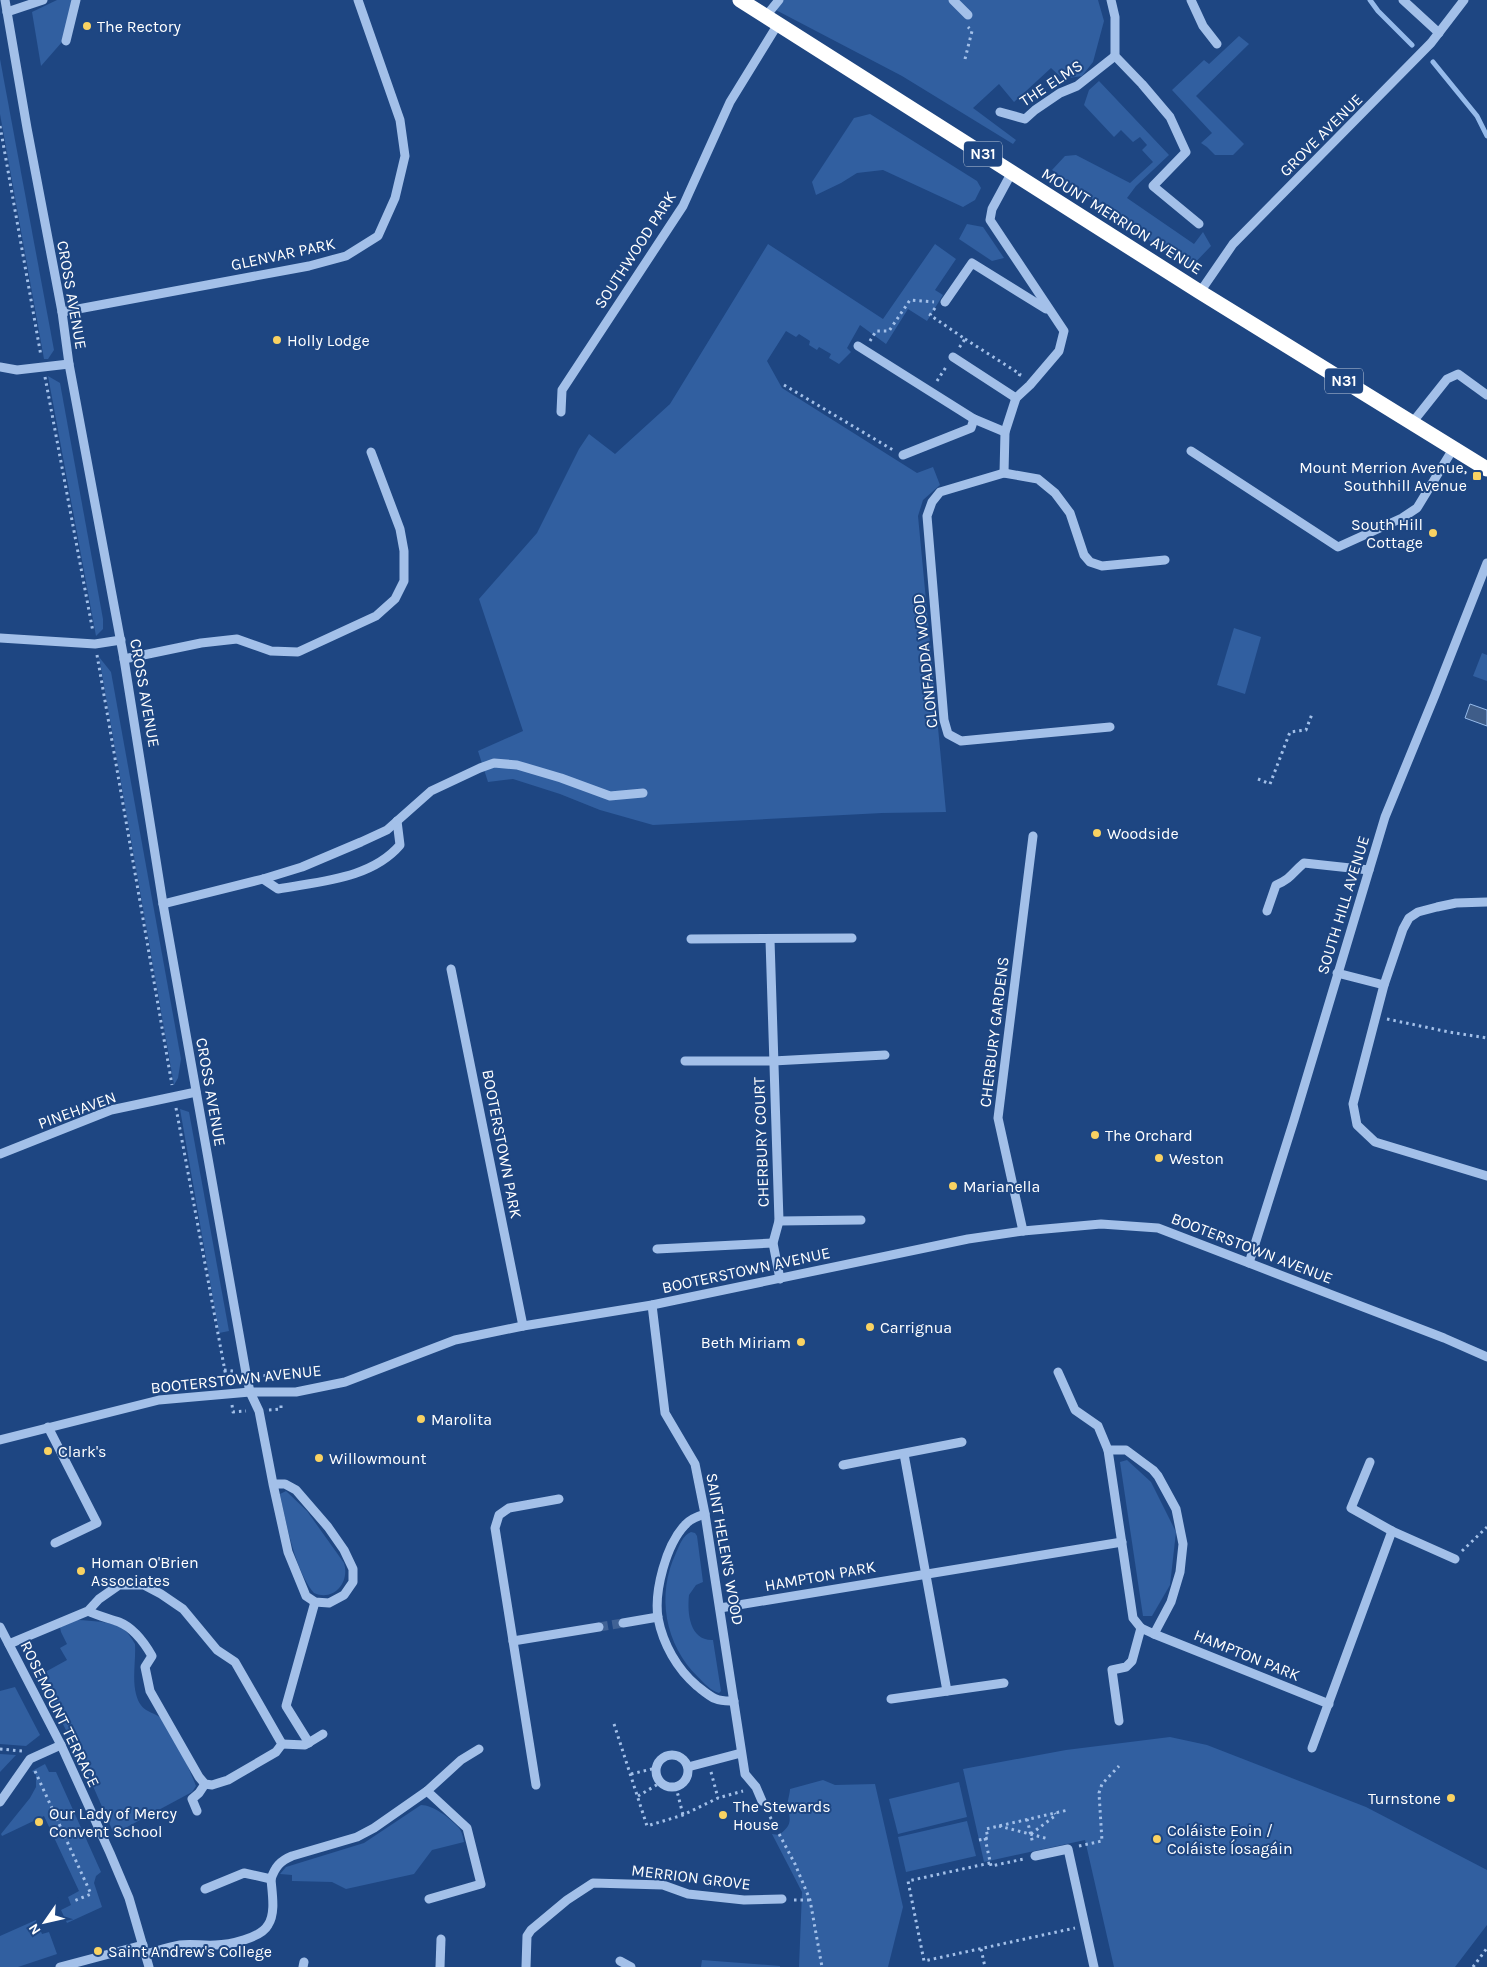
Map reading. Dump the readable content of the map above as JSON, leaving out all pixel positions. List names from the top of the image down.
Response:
{
  "streets": {
    "highway": ["N31", "MOUNT MERRION AVENUE"],
    "street": [
      "THE ELMS",
      "GROVE AVENUE",
      "SOUTHWOOD PARK",
      "GLENVAR PARK",
      "CROSS AVENUE",
      "CLONFADDA WOOD",
      "SOUTH HILL AVENUE",
      "CHERBURY GARDENS",
      "PINEHAVEN",
      "CHERBURY COURT",
      "BOOTERSTOWN PARK",
      "BOOTERSTOWN AVENUE",
      "SAINT HELEN'S WOOD",
      "HAMPTON PARK",
      "ROSEMOUNT TERRACE",
      "MERRION GROVE"
    ]
  },
  "crossings": [
    ["GROVE AVENUE", "MOUNT MERRION AVENUE"],
    ["MOUNT MERRION AVENUE", "SOUTHWOOD PARK"],
    ["GLENVAR PARK", "CROSS AVENUE"],
    ["CROSS AVENUE", "PINEHAVEN"],
    ["CROSS AVENUE", "BOOTERSTOWN AVENUE"],
    ["SOUTH HILL AVENUE", "BOOTERSTOWN AVENUE"],
    ["CHERBURY GARDENS", "BOOTERSTOWN AVENUE"],
    ["CHERBURY COURT", "BOOTERSTOWN AVENUE"],
    ["BOOTERSTOWN PARK", "BOOTERSTOWN AVENUE"],
    ["BOOTERSTOWN AVENUE", "SAINT HELEN'S WOOD"],
    ["SAINT HELEN'S WOOD", "HAMPTON PARK"]
  ],
  "places": {
    "other": [
      "The Rectory",
      "Holly Lodge",
      "South Hill Cottage",
      "Woodside",
      "The Orchard",
      "Weston",
      "Marianella",
      "Carrignua",
      "Beth Miriam",
      "Marolita",
      "Clark's",
      "Willowmount",
      "Homan O'Brien Associates",
      "Turnstone",
      "The Stewards House",
      "Our Lady of Mercy Convent School",
      "Coláiste Eoin / Coláiste Íosagáin",
      "Saint Andrew's College"
    ],
    "transit": ["Mount Merrion Avenue, Southhill Avenue"]
  },
  "north": "bottom left"
}
